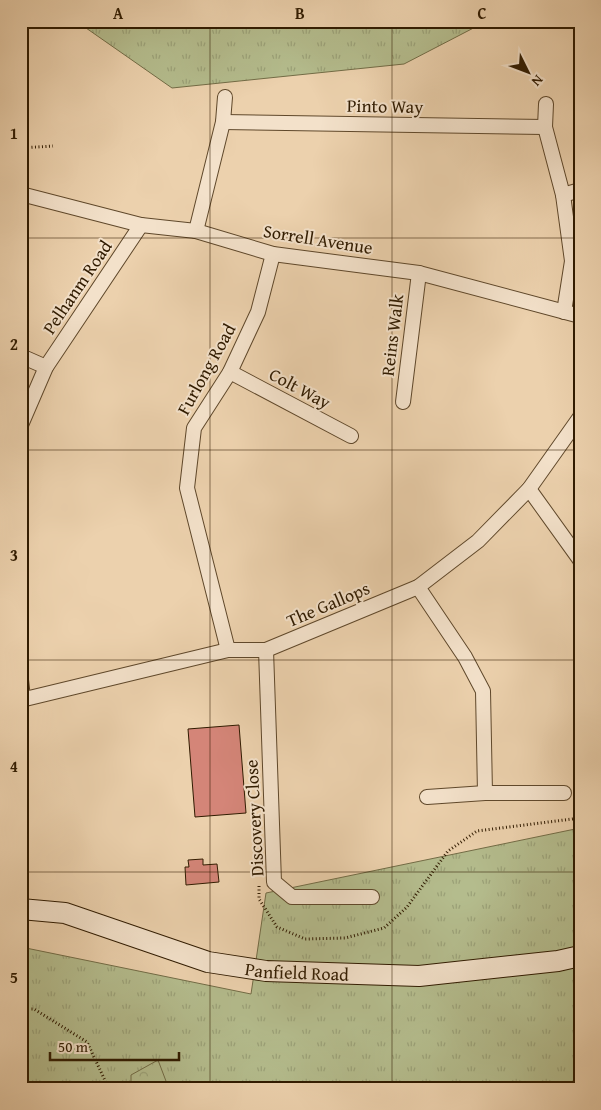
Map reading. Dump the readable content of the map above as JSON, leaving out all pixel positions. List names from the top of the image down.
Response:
{
  "streets": {
    "main road": ["Panfield Road"],
    "street": [
      "Pinto Way",
      "Sorrell Avenue",
      "Pelhanm Road",
      "Reins Walk",
      "Furlong Road",
      "Colt Way",
      "The Gallops",
      "Discovery Close"
    ]
  },
  "crossings": [
    ["Sorrell Avenue", "Pelhanm Road"],
    ["Sorrell Avenue", "Reins Walk"],
    ["Sorrell Avenue", "Furlong Road"],
    ["Furlong Road", "Colt Way"],
    ["Furlong Road", "The Gallops"],
    ["The Gallops", "Discovery Close"]
  ],
  "scale_bar": "50 m",
  "north": "bottom right",
  "grid": {
    "columns": ["A", "B", "C"],
    "rows": [
      "1",
      "2",
      "3",
      "4",
      "5"
    ]
  }
}
